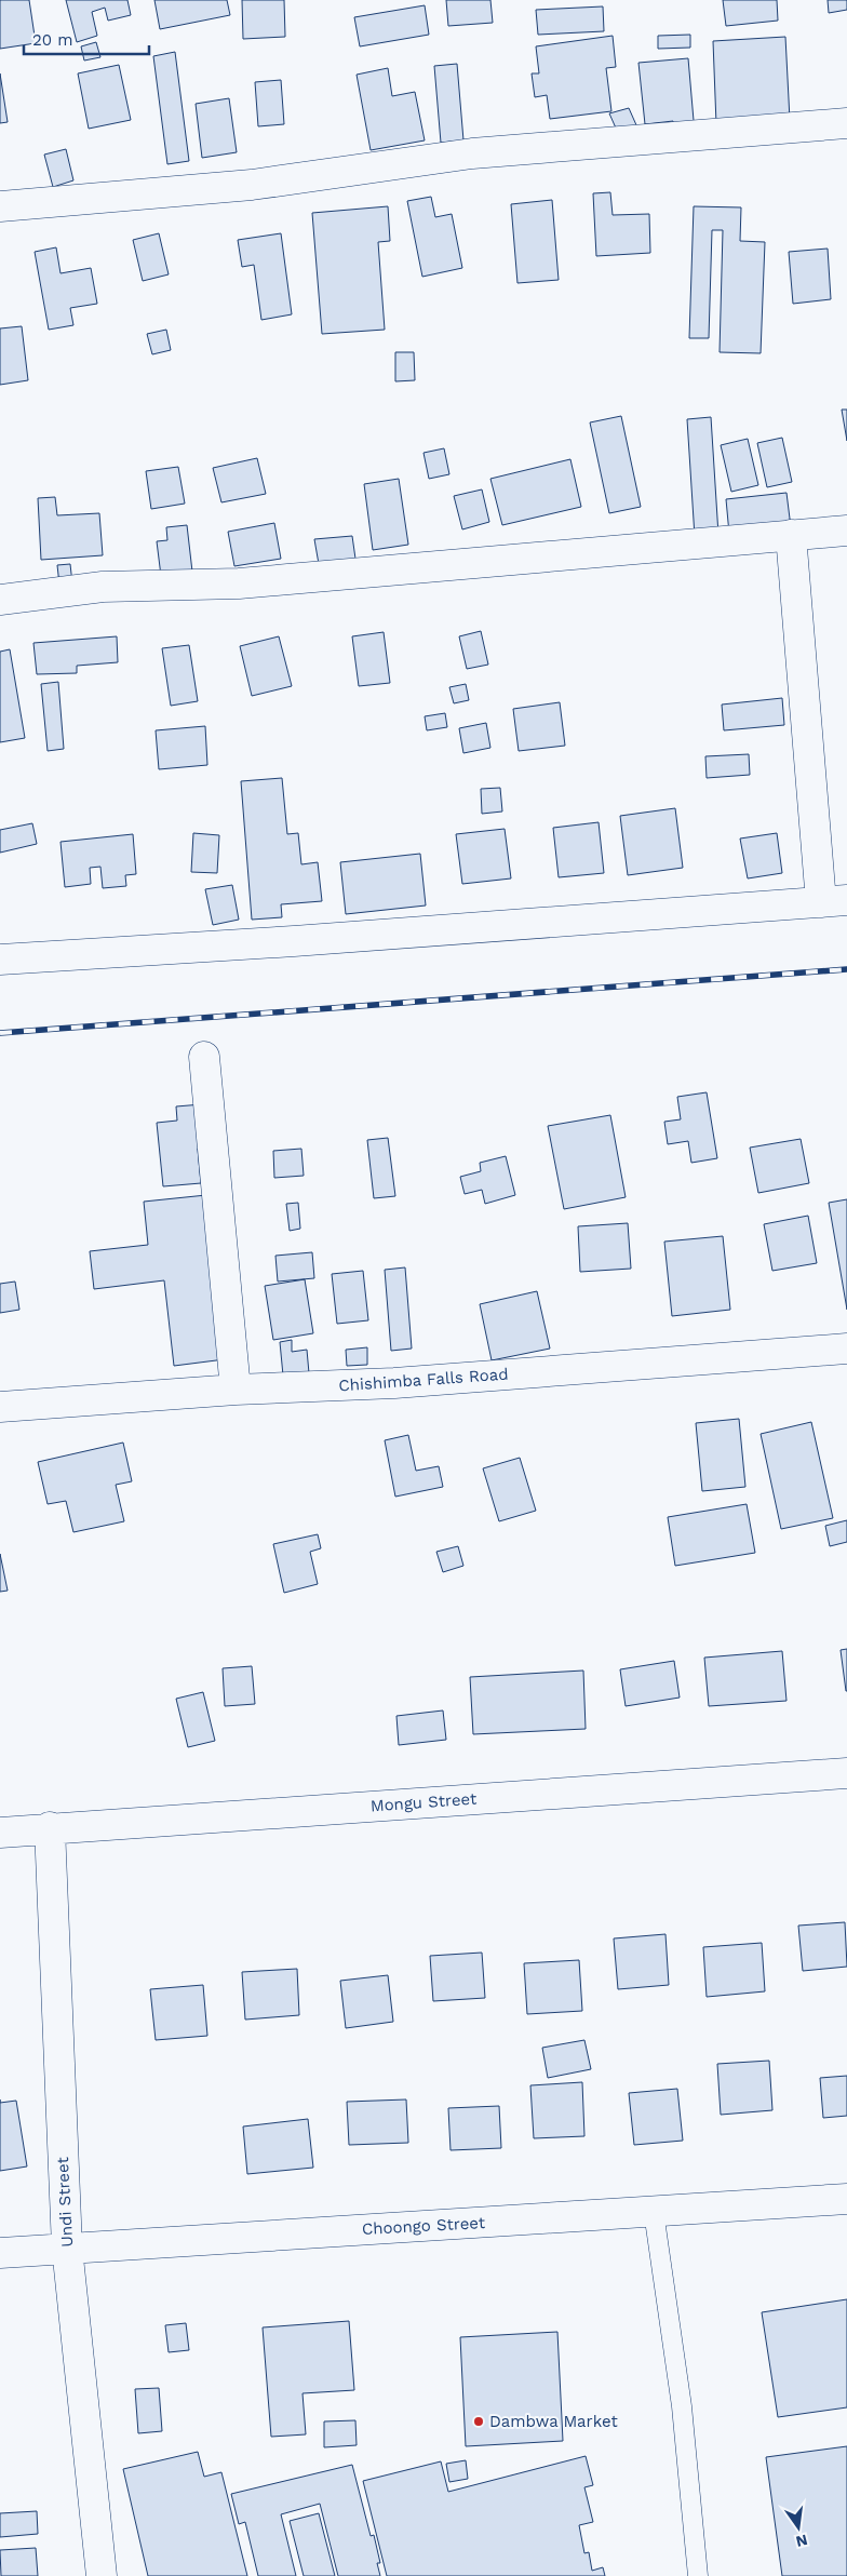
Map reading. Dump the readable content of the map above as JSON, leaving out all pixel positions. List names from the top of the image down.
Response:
{
  "streets": {
    "street": [
      "Chishimba Falls Road",
      "Mongu Street",
      "Undi Street",
      "Choongo Street"
    ]
  },
  "crossings": [
    ["Mongu Street", "Undi Street"],
    ["Undi Street", "Choongo Street"]
  ],
  "places": ["Dambwa Market"],
  "scale_bar": "20 m",
  "north": "bottom"
}
